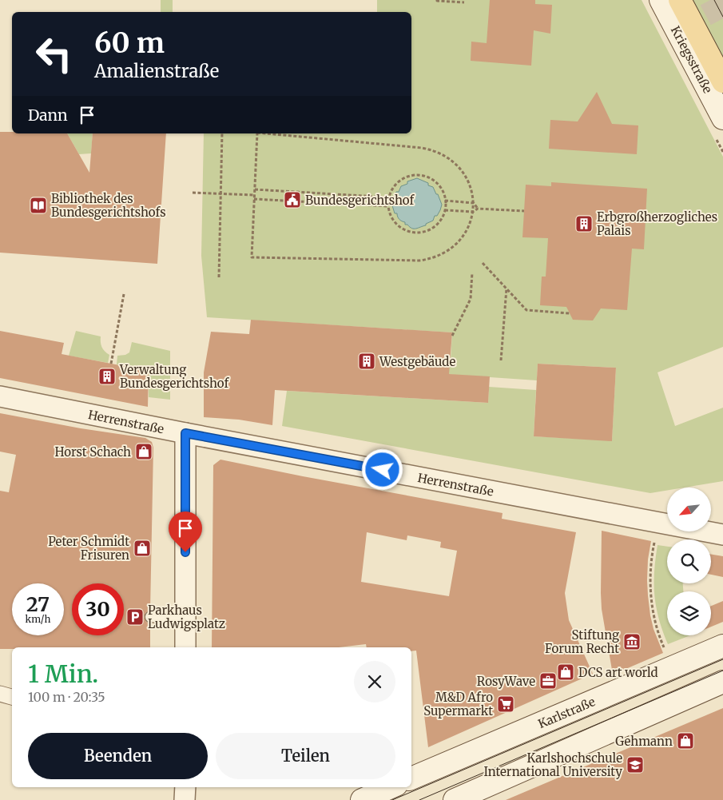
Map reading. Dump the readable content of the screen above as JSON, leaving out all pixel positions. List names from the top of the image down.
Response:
{
  "streets": {
    "main road": ["Kriegsstraße", "Karlstraße"],
    "street": ["Herrenstraße"]
  },
  "places": {
    "public building": ["Bundesgerichtshof"],
    "library": ["Bibliothek des Bundesgerichtshofs"],
    "building": ["Erbgroßherzogliches Palais", "Westgebäude", "Verwaltung Bundesgerichtshof"],
    "shop": [
      "Horst Schach",
      "Peter Schmidt Frisuren",
      "DCS art world",
      "Gehmann"
    ],
    "parking": ["Parkhaus Ludwigsplatz"],
    "museum": ["Stiftung Forum Recht"],
    "office": ["RosyWave"],
    "supermarket": ["M&D Afro Supermarkt"],
    "school or university": ["Karlshochschule International University"]
  },
  "north": "bottom left",
  "page": {
    "turn": ["60 m", "Amalienstraße"],
    "then": "Dann",
    "speed": "27 km/h",
    "limit": "30",
    "heading": ["1 Min.", "100 m · 20:35"],
    "buttons": ["Beenden", "Teilen"]
  }
}
